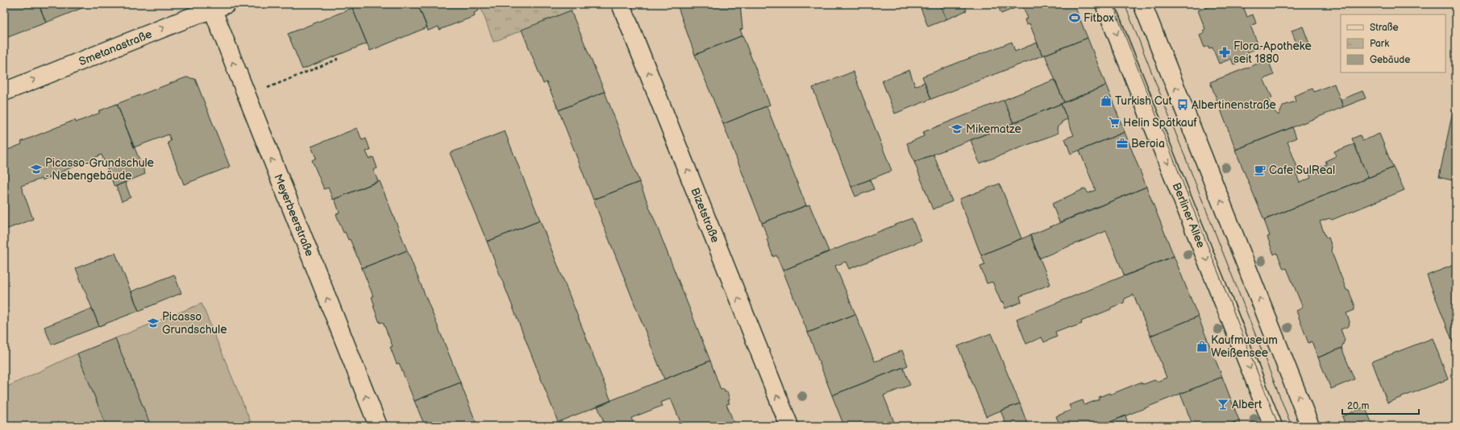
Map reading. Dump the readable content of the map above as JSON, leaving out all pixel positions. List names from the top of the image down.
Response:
{
  "streets": {
    "street": [
      "Smetanastraße",
      "Meyerbeerstraße",
      "Bizetstraße",
      "Berliner Allee"
    ]
  },
  "crossings": [
    ["Smetanastraße", "Meyerbeerstraße"]
  ],
  "one_way": ["Smetanastraße", "Meyerbeerstraße", "Bizetstraße"],
  "places": {
    "sports": ["Fitbox"],
    "pharmacy": ["Flora-Apotheke seit 1880"],
    "shop": ["Turkish Cut", "Kaufmuseum Weißensee"],
    "bus stop": ["Albertinenstraße"],
    "supermarket": ["Helin Spätkauf"],
    "school or university": ["Mikematze", "Picasso-Grundschule - Nebengebäude", "Picasso Grundschule"],
    "office": ["Beroia"],
    "cafe": ["Cafe SulReal"],
    "bar": ["Albert"]
  },
  "legend": ["Straße", "Park", "Gebäude"],
  "scale_bar": "20 m"
}
